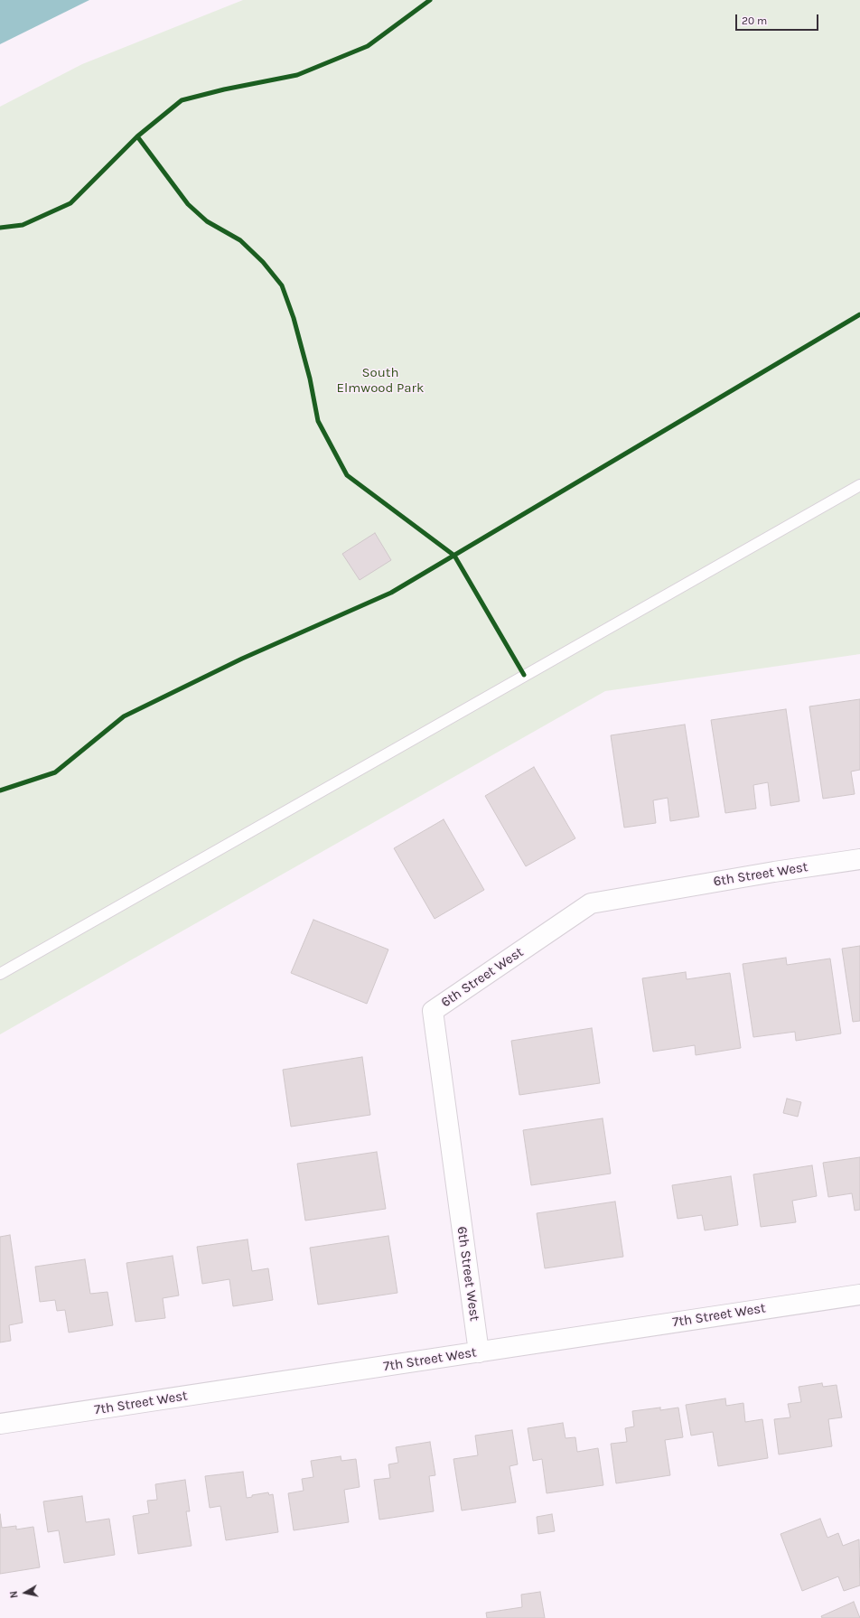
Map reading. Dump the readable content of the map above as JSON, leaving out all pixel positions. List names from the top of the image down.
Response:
{
  "streets": {
    "street": ["6th Street West", "7th Street West"]
  },
  "crossings": [
    ["6th Street West", "7th Street West"]
  ],
  "parks": ["South Elmwood Park"],
  "scale_bar": "20 m",
  "north": "left"
}
